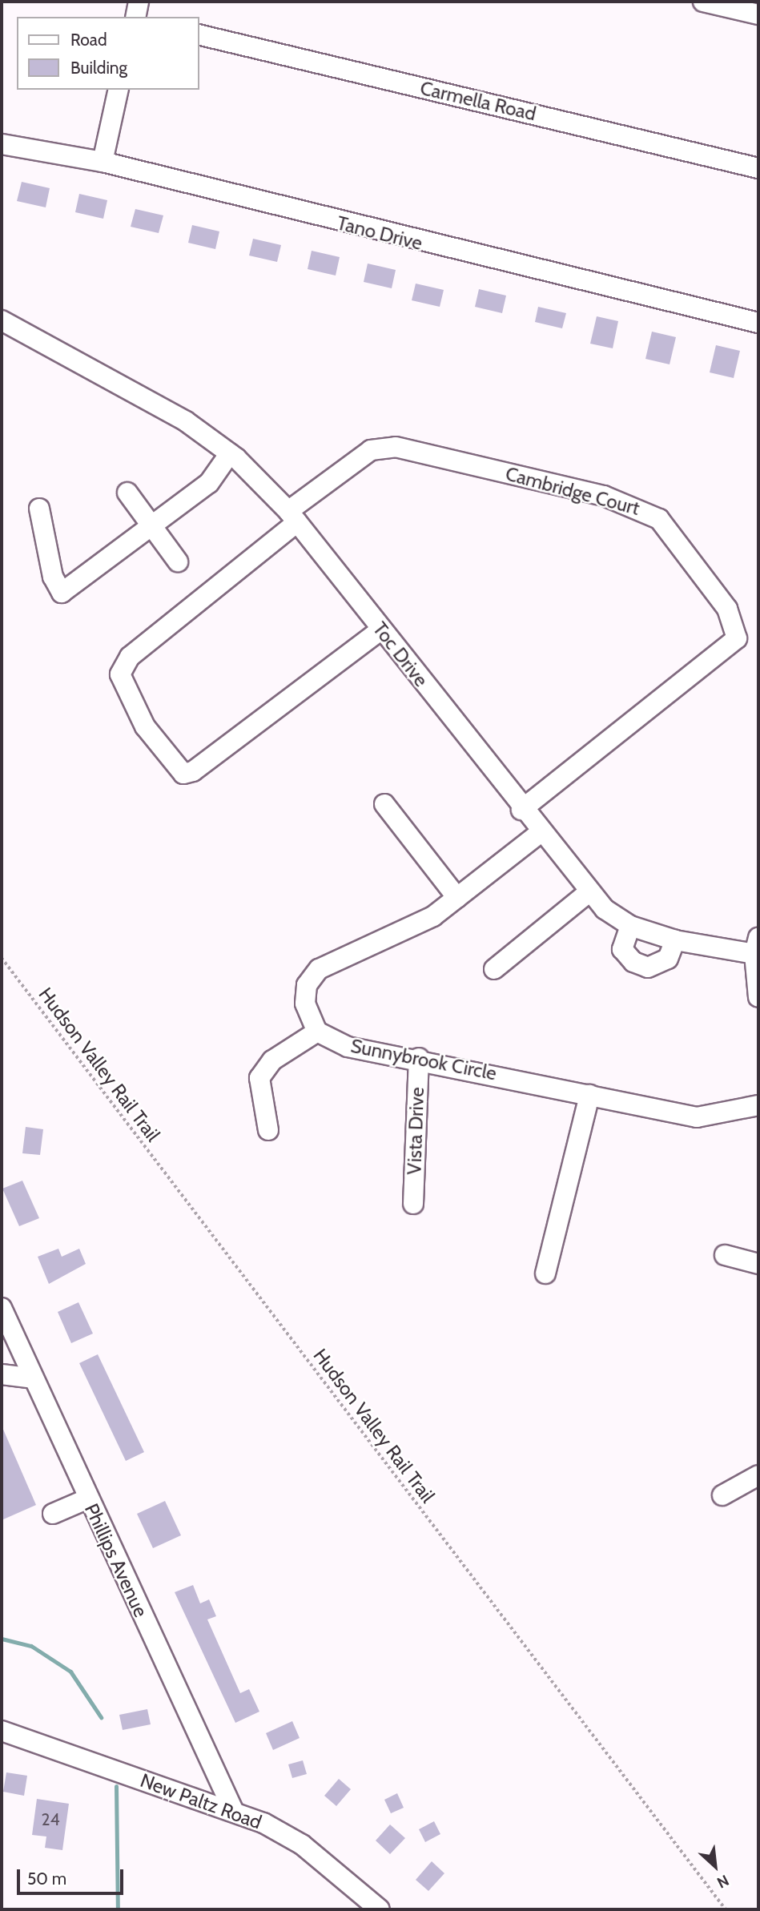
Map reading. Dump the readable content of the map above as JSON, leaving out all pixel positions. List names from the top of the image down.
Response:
{
  "streets": {
    "street": [
      "Carmella Road",
      "Tano Drive",
      "Cambridge Court",
      "Toc Drive",
      "Sunnybrook Circle",
      "Vista Drive",
      "Phillips Avenue",
      "New Paltz Road"
    ],
    "path": ["Hudson Valley Rail Trail"]
  },
  "crossings": [
    ["Cambridge Court", "Toc Drive"],
    ["Sunnybrook Circle", "Vista Drive"],
    ["Phillips Avenue", "New Paltz Road"]
  ],
  "house_numbers": ["24"],
  "legend": ["Road", "Building"],
  "scale_bar": "50 m",
  "north": "bottom right"
}
